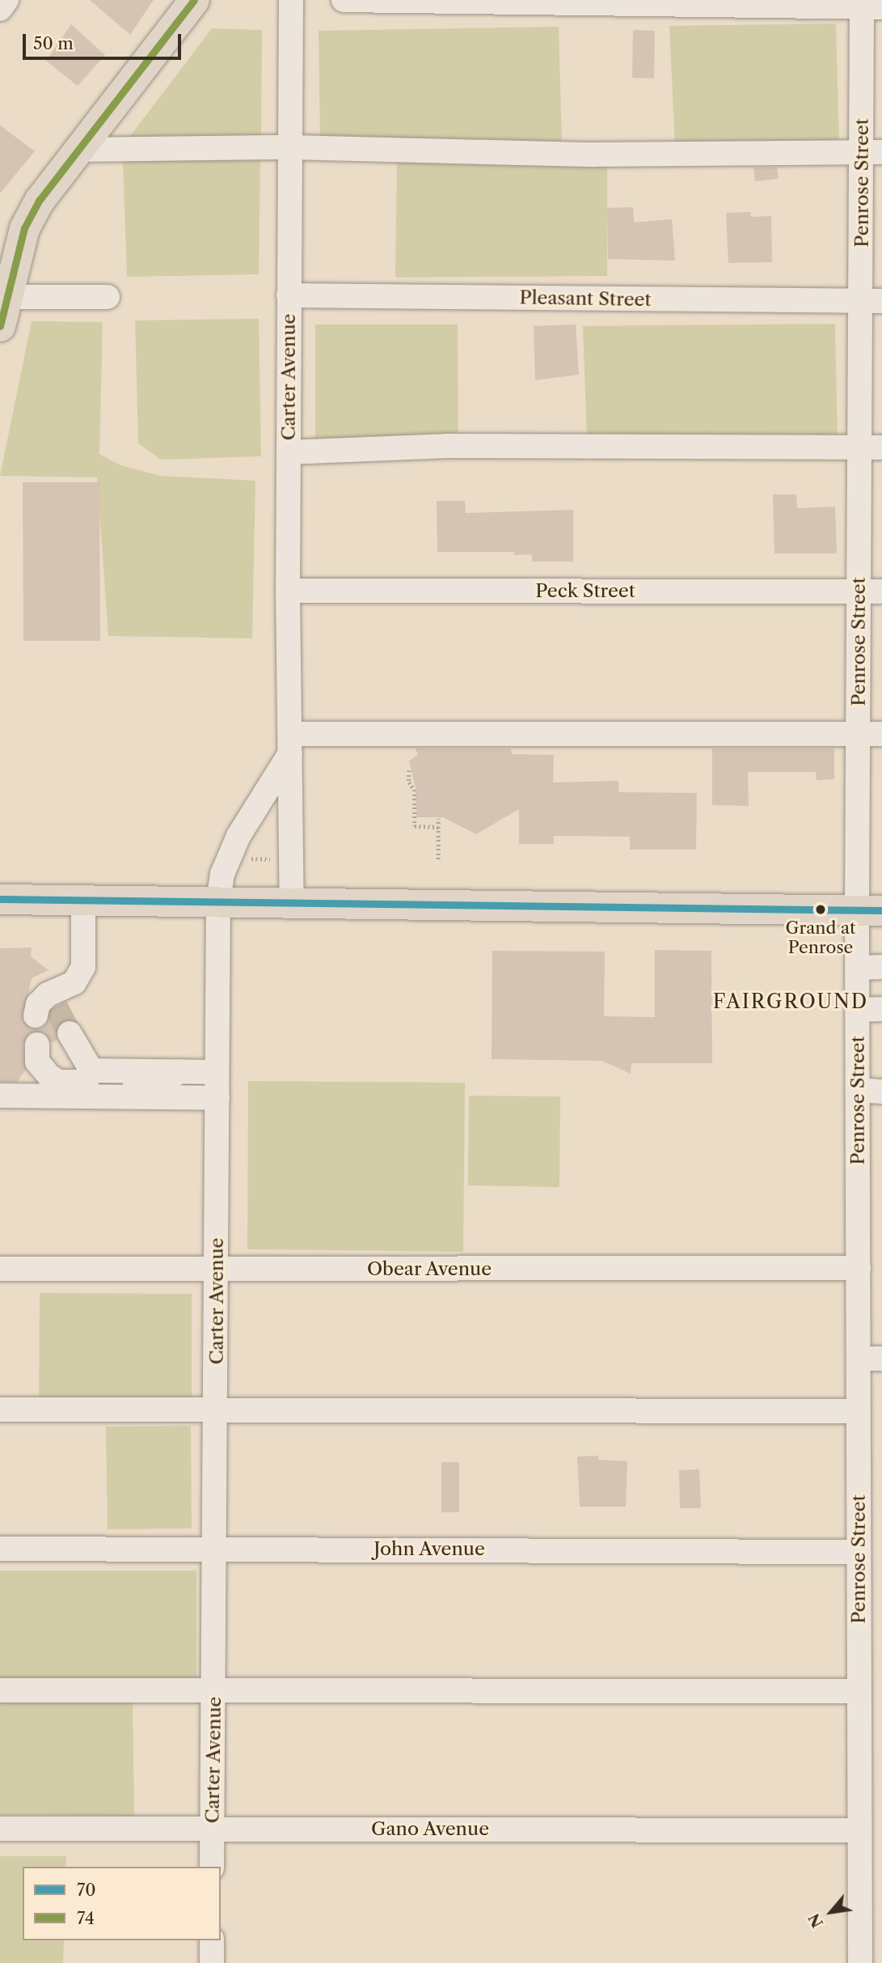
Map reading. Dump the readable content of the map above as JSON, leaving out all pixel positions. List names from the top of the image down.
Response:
{
  "streets": {
    "street": [
      "Penrose Street",
      "Pleasant Street",
      "Carter Avenue",
      "Peck Street",
      "Obear Avenue",
      "John Avenue",
      "Gano Avenue"
    ]
  },
  "crossings": [
    ["Penrose Street", "Pleasant Street"],
    ["Penrose Street", "Peck Street"],
    ["Penrose Street", "Obear Avenue"],
    ["Penrose Street", "John Avenue"],
    ["Penrose Street", "Gano Avenue"],
    ["Pleasant Street", "Carter Avenue"],
    ["Carter Avenue", "Peck Street"],
    ["Carter Avenue", "Obear Avenue"],
    ["Carter Avenue", "John Avenue"],
    ["Carter Avenue", "Gano Avenue"]
  ],
  "districts": ["FAIRGROUND"],
  "places": ["Grand at Penrose"],
  "lines": ["transit line 74", "transit line 70"],
  "legend": ["70", "74"],
  "scale_bar": "50 m",
  "north": "bottom left"
}
